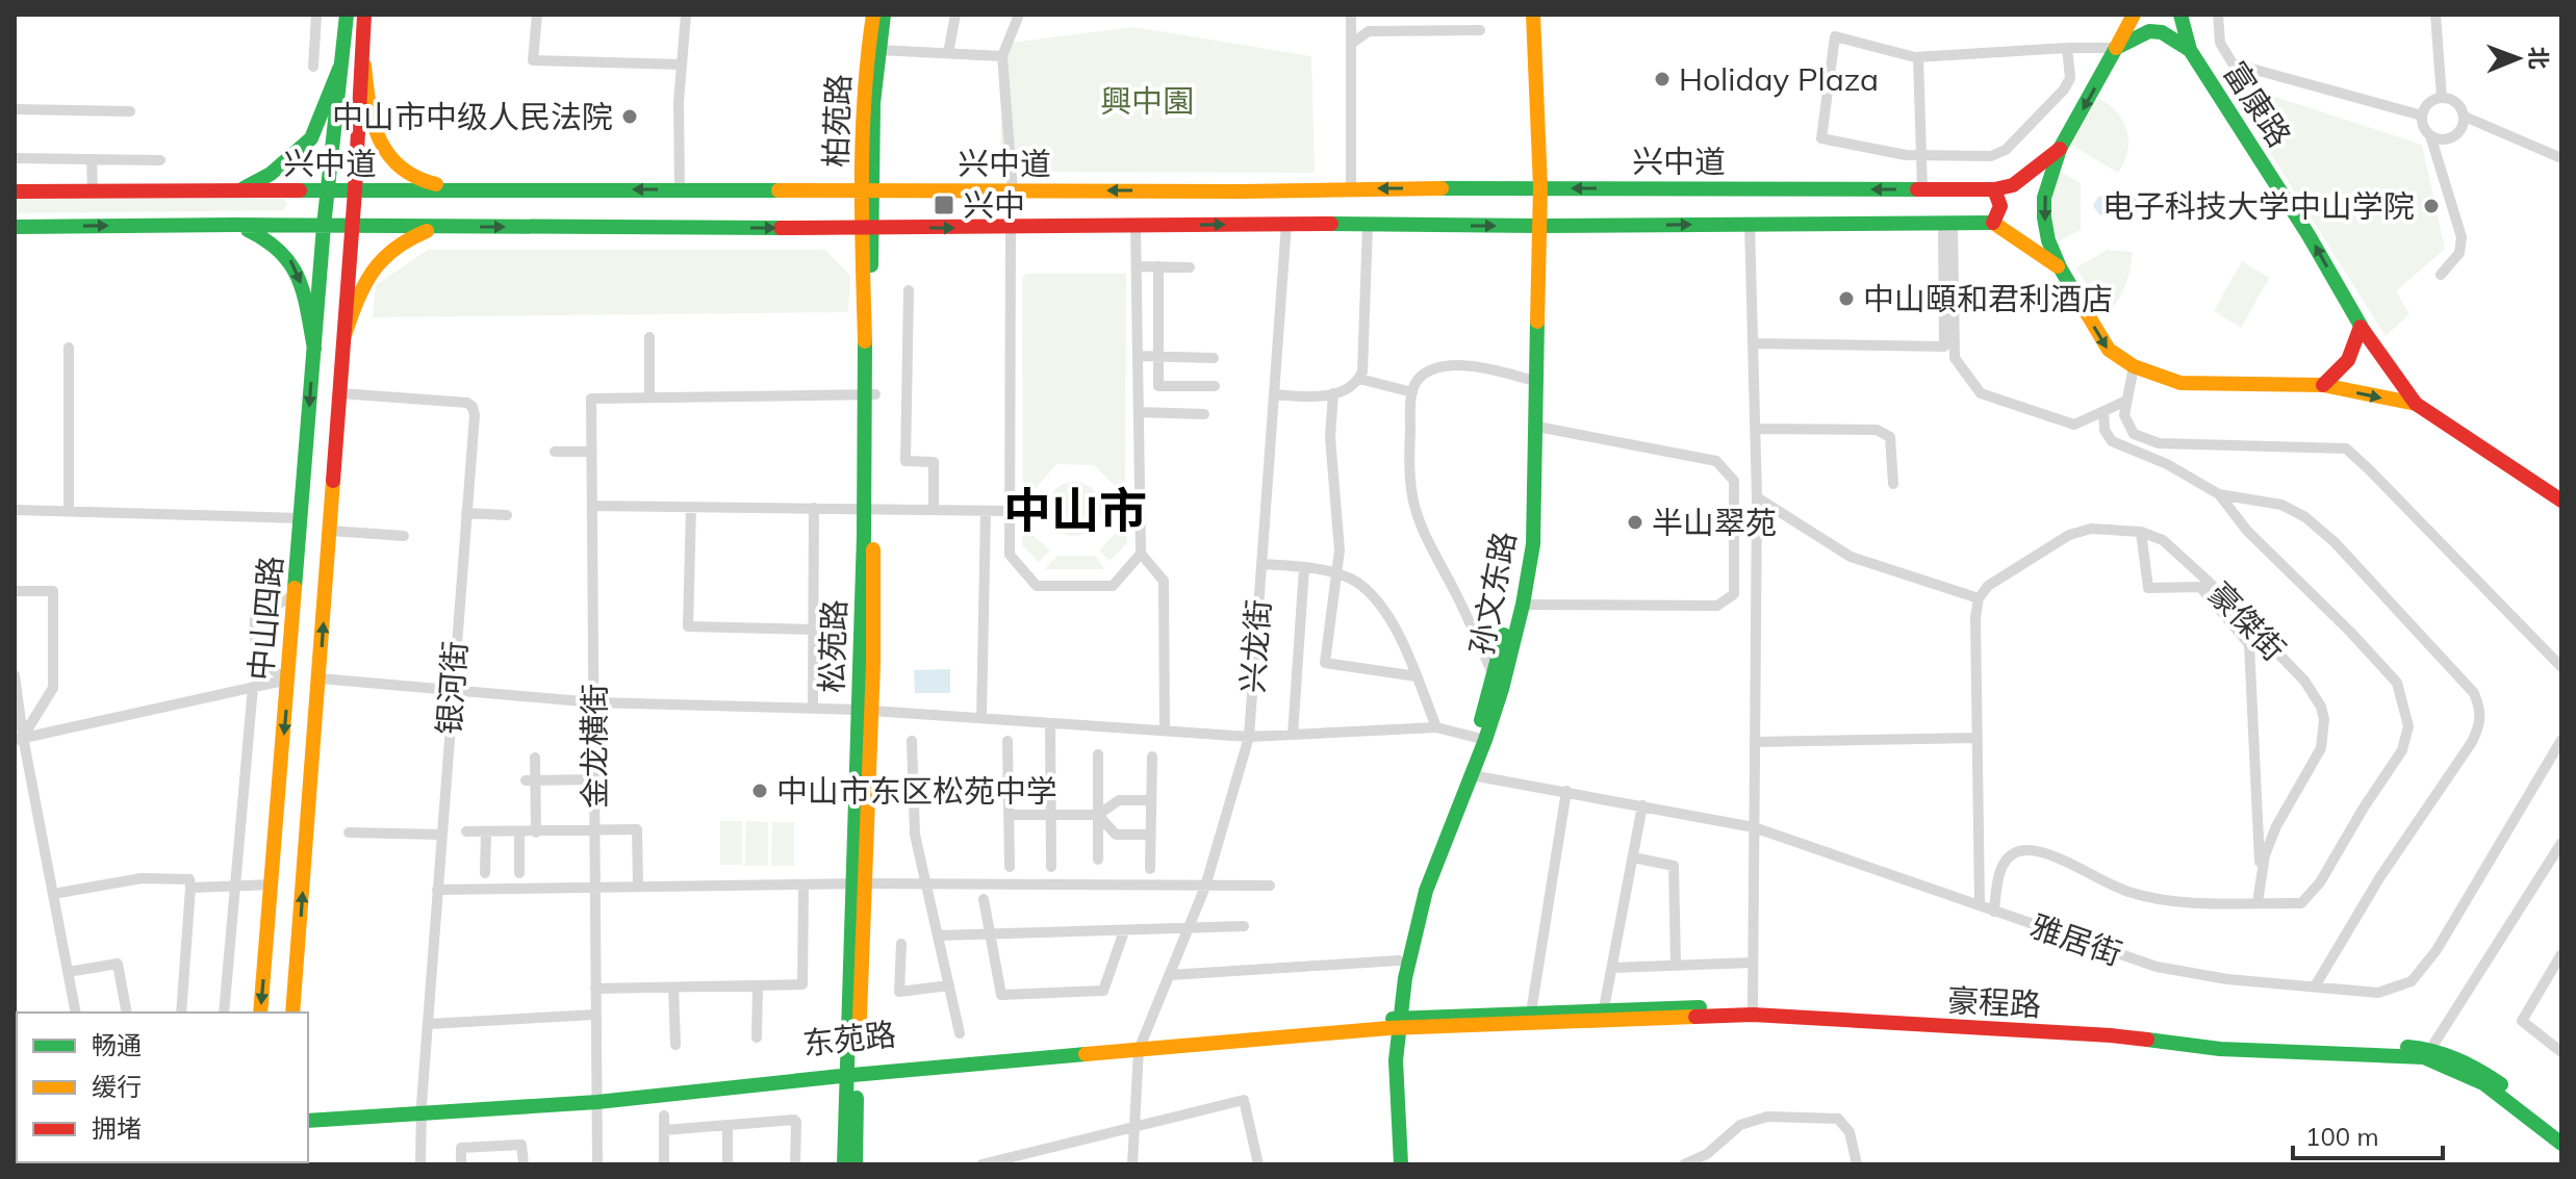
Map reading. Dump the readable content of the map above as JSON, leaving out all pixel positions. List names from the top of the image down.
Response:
{
  "streets": {
    "main road": [
      "富康路",
      "柏苑路",
      "兴中道",
      "孙文东路",
      "中山四路",
      "松苑路",
      "豪程路",
      "东苑路"
    ],
    "street": [
      "豪傑街",
      "兴龙街",
      "银河街",
      "金龙横街",
      "雅居街"
    ]
  },
  "crossings": [
    ["柏苑路", "兴中道"],
    ["柏苑路", "松苑路"],
    ["兴中道", "孙文东路"],
    ["兴中道", "中山四路"],
    ["兴中道", "松苑路"],
    ["兴中道", "兴龙街"],
    ["孙文东路", "雅居街"],
    ["孙文东路", "豪程路"],
    ["孙文东路", "东苑路"],
    ["中山四路", "银河街"],
    ["松苑路", "东苑路"],
    ["兴龙街", "东苑路"],
    ["银河街", "东苑路"],
    ["金龙横街", "东苑路"],
    ["豪程路", "东苑路"]
  ],
  "one_way": ["富康路"],
  "districts": ["中山市"],
  "parks": ["興中園"],
  "places": {
    "other": [
      "Holiday Plaza",
      "中山市中级人民法院",
      "电子科技大学中山学院",
      "中山頤和君利酒店",
      "半山翠苑",
      "中山市东区松苑中学"
    ],
    "transit": ["兴中"]
  },
  "legend": ["畅通", "缓行", "拥堵"],
  "scale_bar": "100 m",
  "north": "right"
}
